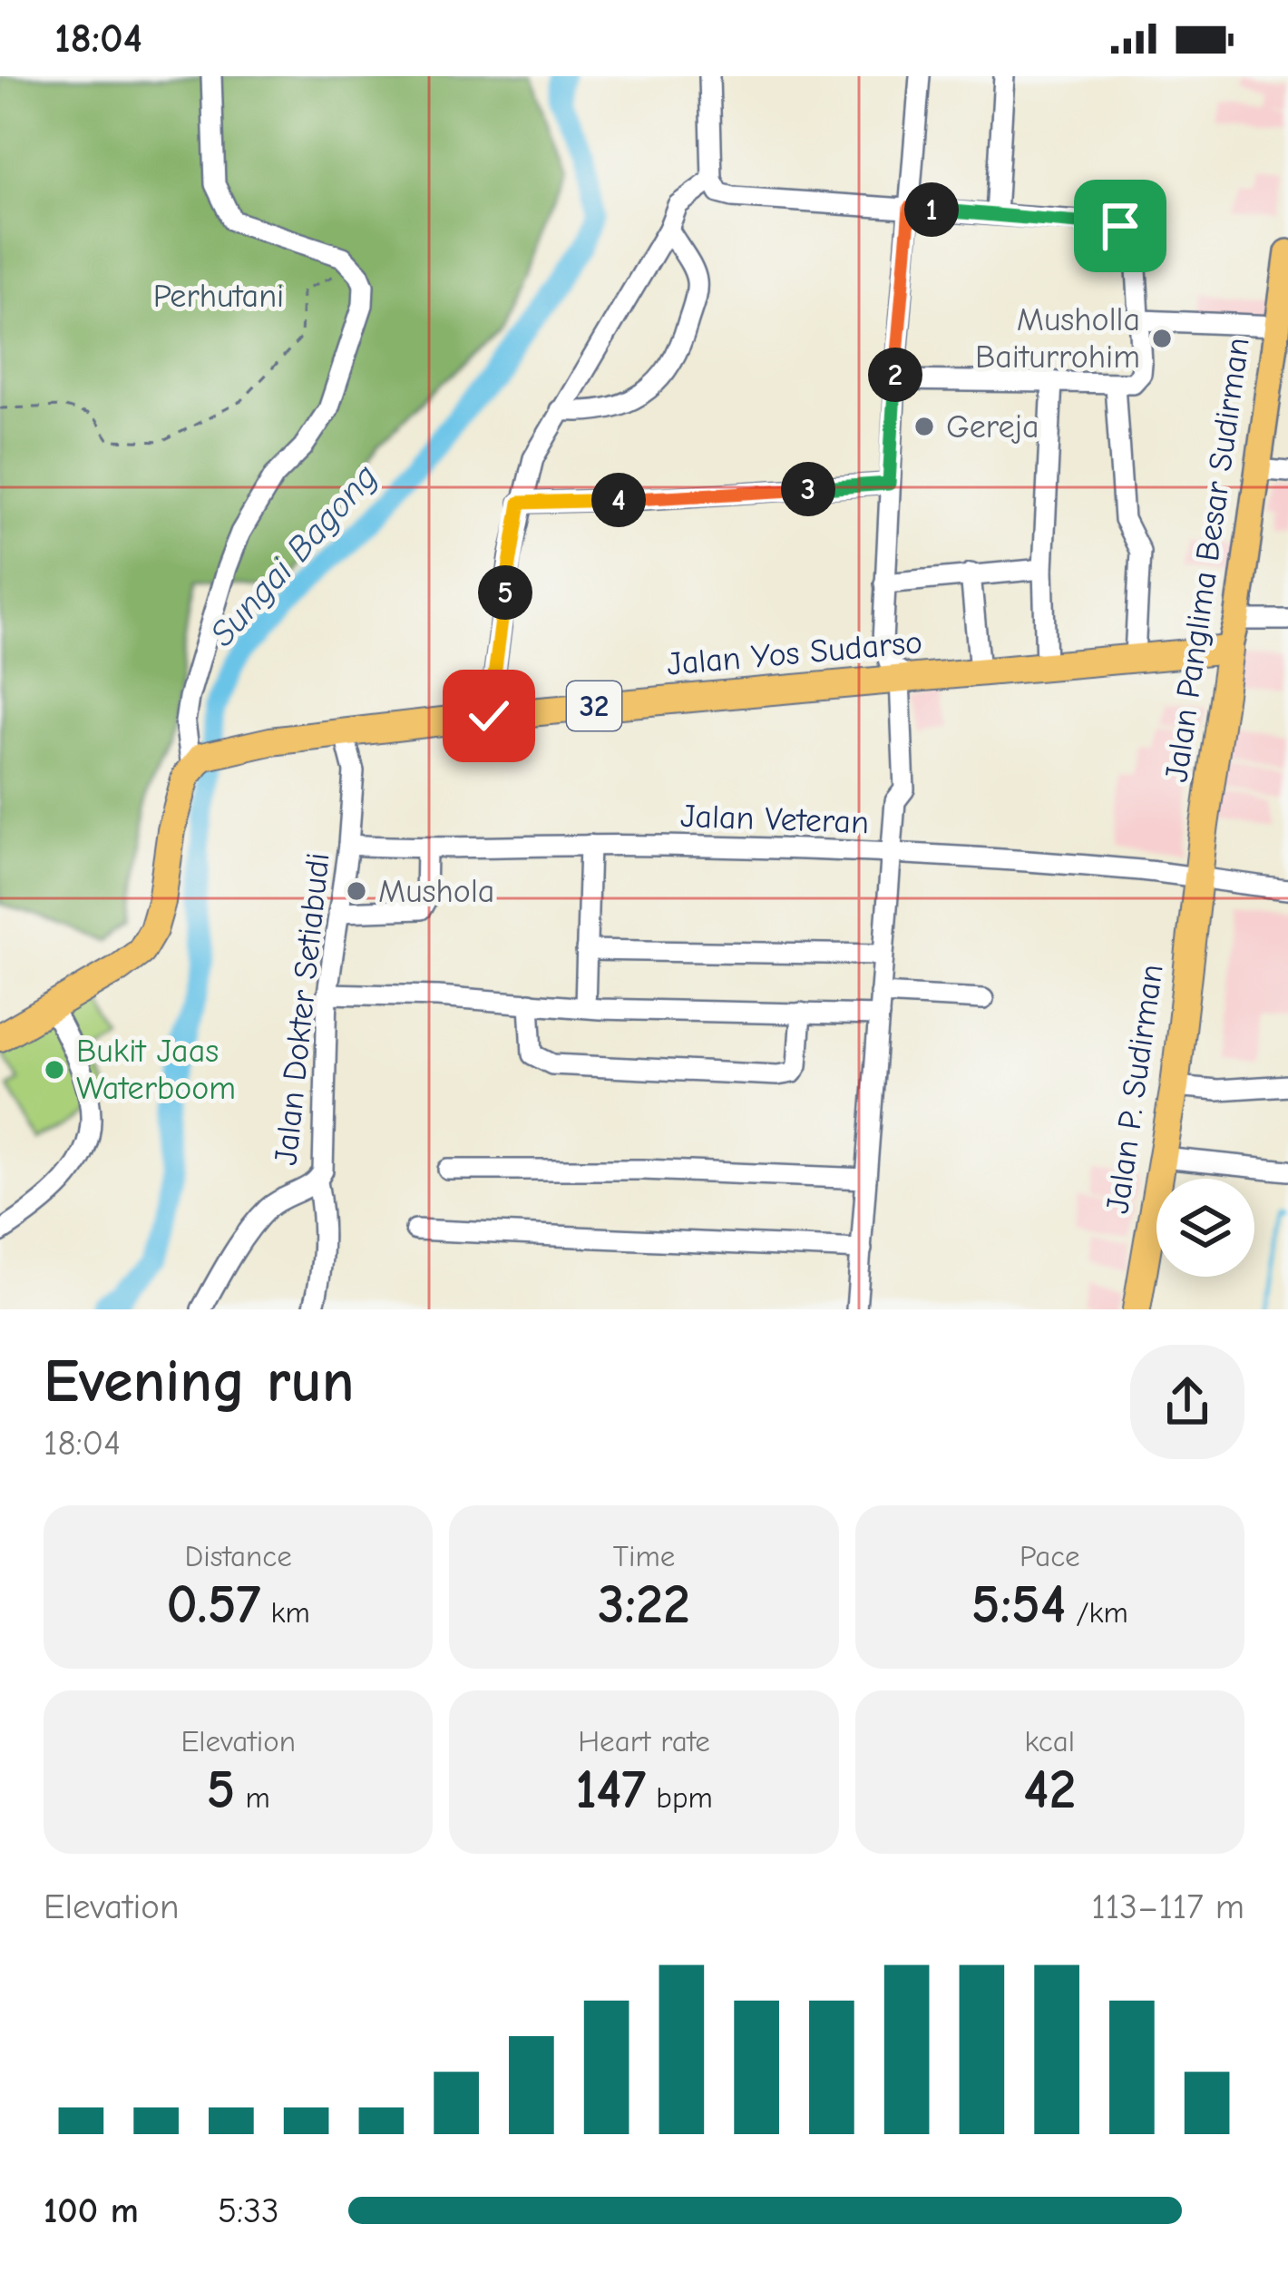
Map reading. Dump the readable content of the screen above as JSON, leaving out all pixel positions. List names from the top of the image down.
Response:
{
  "streets": {
    "highway": [
      "Jalan Panglima Besar Sudirman",
      "Jalan Yos Sudarso",
      "32",
      "Jalan P. Sudirman"
    ],
    "street": ["Jalan Veteran", "Jalan Dokter Setiabudi"]
  },
  "crossings": [
    ["Jalan Panglima Besar Sudirman", "Jalan Yos Sudarso"],
    ["Jalan Panglima Besar Sudirman", "Jalan Veteran"],
    ["Jalan Panglima Besar Sudirman", "Jalan P. Sudirman"],
    ["Jalan Yos Sudarso", "Jalan Dokter Setiabudi"],
    ["Jalan Veteran", "Jalan Dokter Setiabudi"],
    ["Jalan Veteran", "Jalan P. Sudirman"]
  ],
  "water": ["Sungai Bagong"],
  "parks": ["Perhutani"],
  "places": [
    "Musholla Baiturrohim",
    "Gereja",
    "Mushola",
    "Bukit Jaas Waterboom"
  ],
  "page": {
    "status": "18:04",
    "pins": [
      "1",
      "2",
      "3",
      "4",
      "5"
    ],
    "heading": ["Evening run", "18:04"],
    "stats": [
      ["Distance", "0.57 km"],
      ["Time", "3:22"],
      ["Pace", "5:54 /km"],
      ["Elevation", "5 m"],
      ["Heart rate", "147 bpm"],
      ["kcal", "42"]
    ],
    "chart": ["Elevation", "113–117 m"],
    "list": [
      {
        "name": "100 m",
        "note": "5:33"
      }
    ]
  }
}
